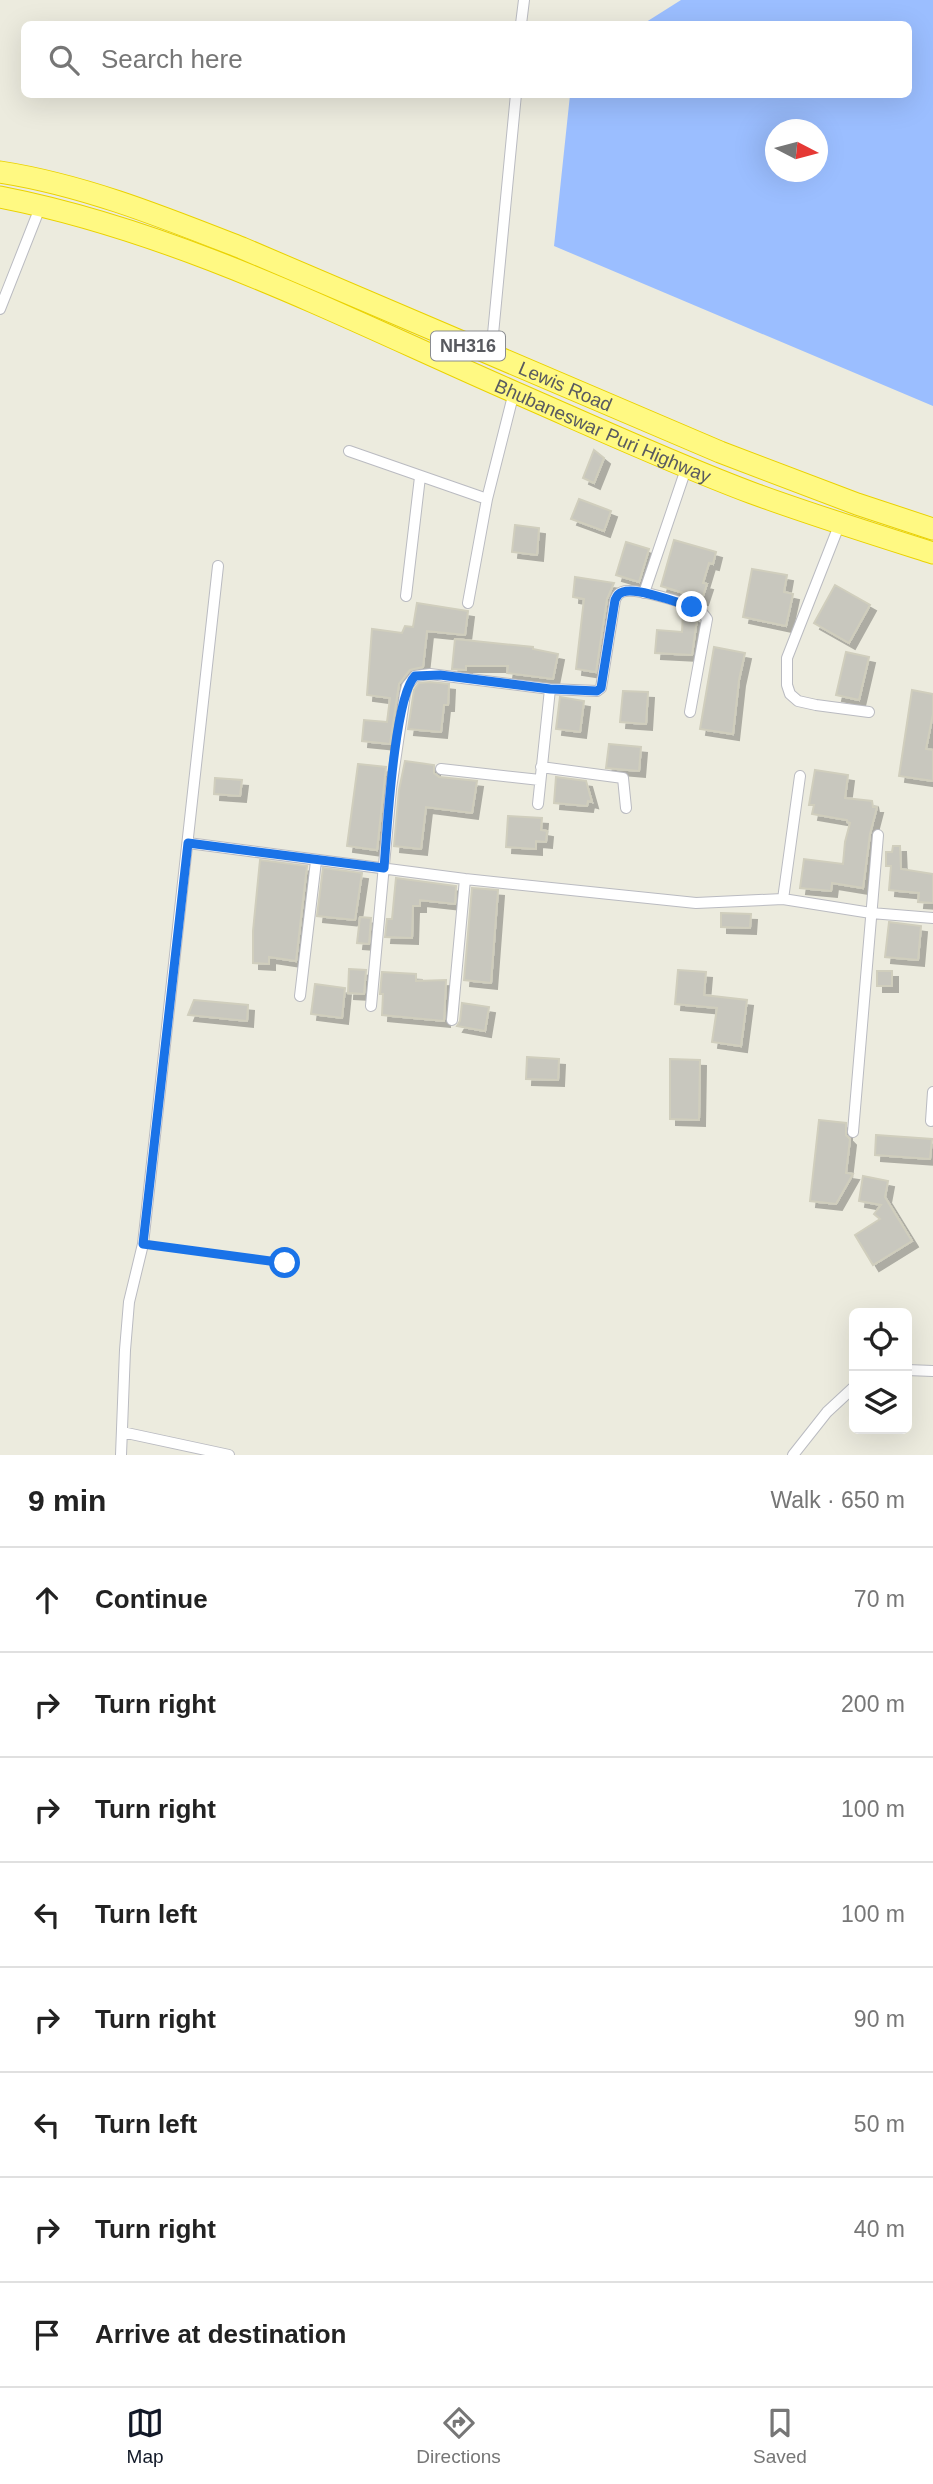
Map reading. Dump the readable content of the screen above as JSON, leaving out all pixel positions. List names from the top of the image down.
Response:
{
  "streets": {
    "highway": ["NH316", "Lewis Road", "Bhubaneswar Puri Highway"]
  },
  "north": "right",
  "page": {
    "search": "Search here",
    "heading": ["9 min", "Walk · 650 m"],
    "list": [
      ["Continue", "70 m"],
      ["Turn right", "200 m"],
      ["Turn right", "100 m"],
      ["Turn left", "100 m"],
      ["Turn right", "90 m"],
      ["Turn left", "50 m"],
      ["Turn right", "40 m"],
      "Arrive at destination"
    ],
    "nav": ["Map", "Directions", "Saved"]
  }
}
